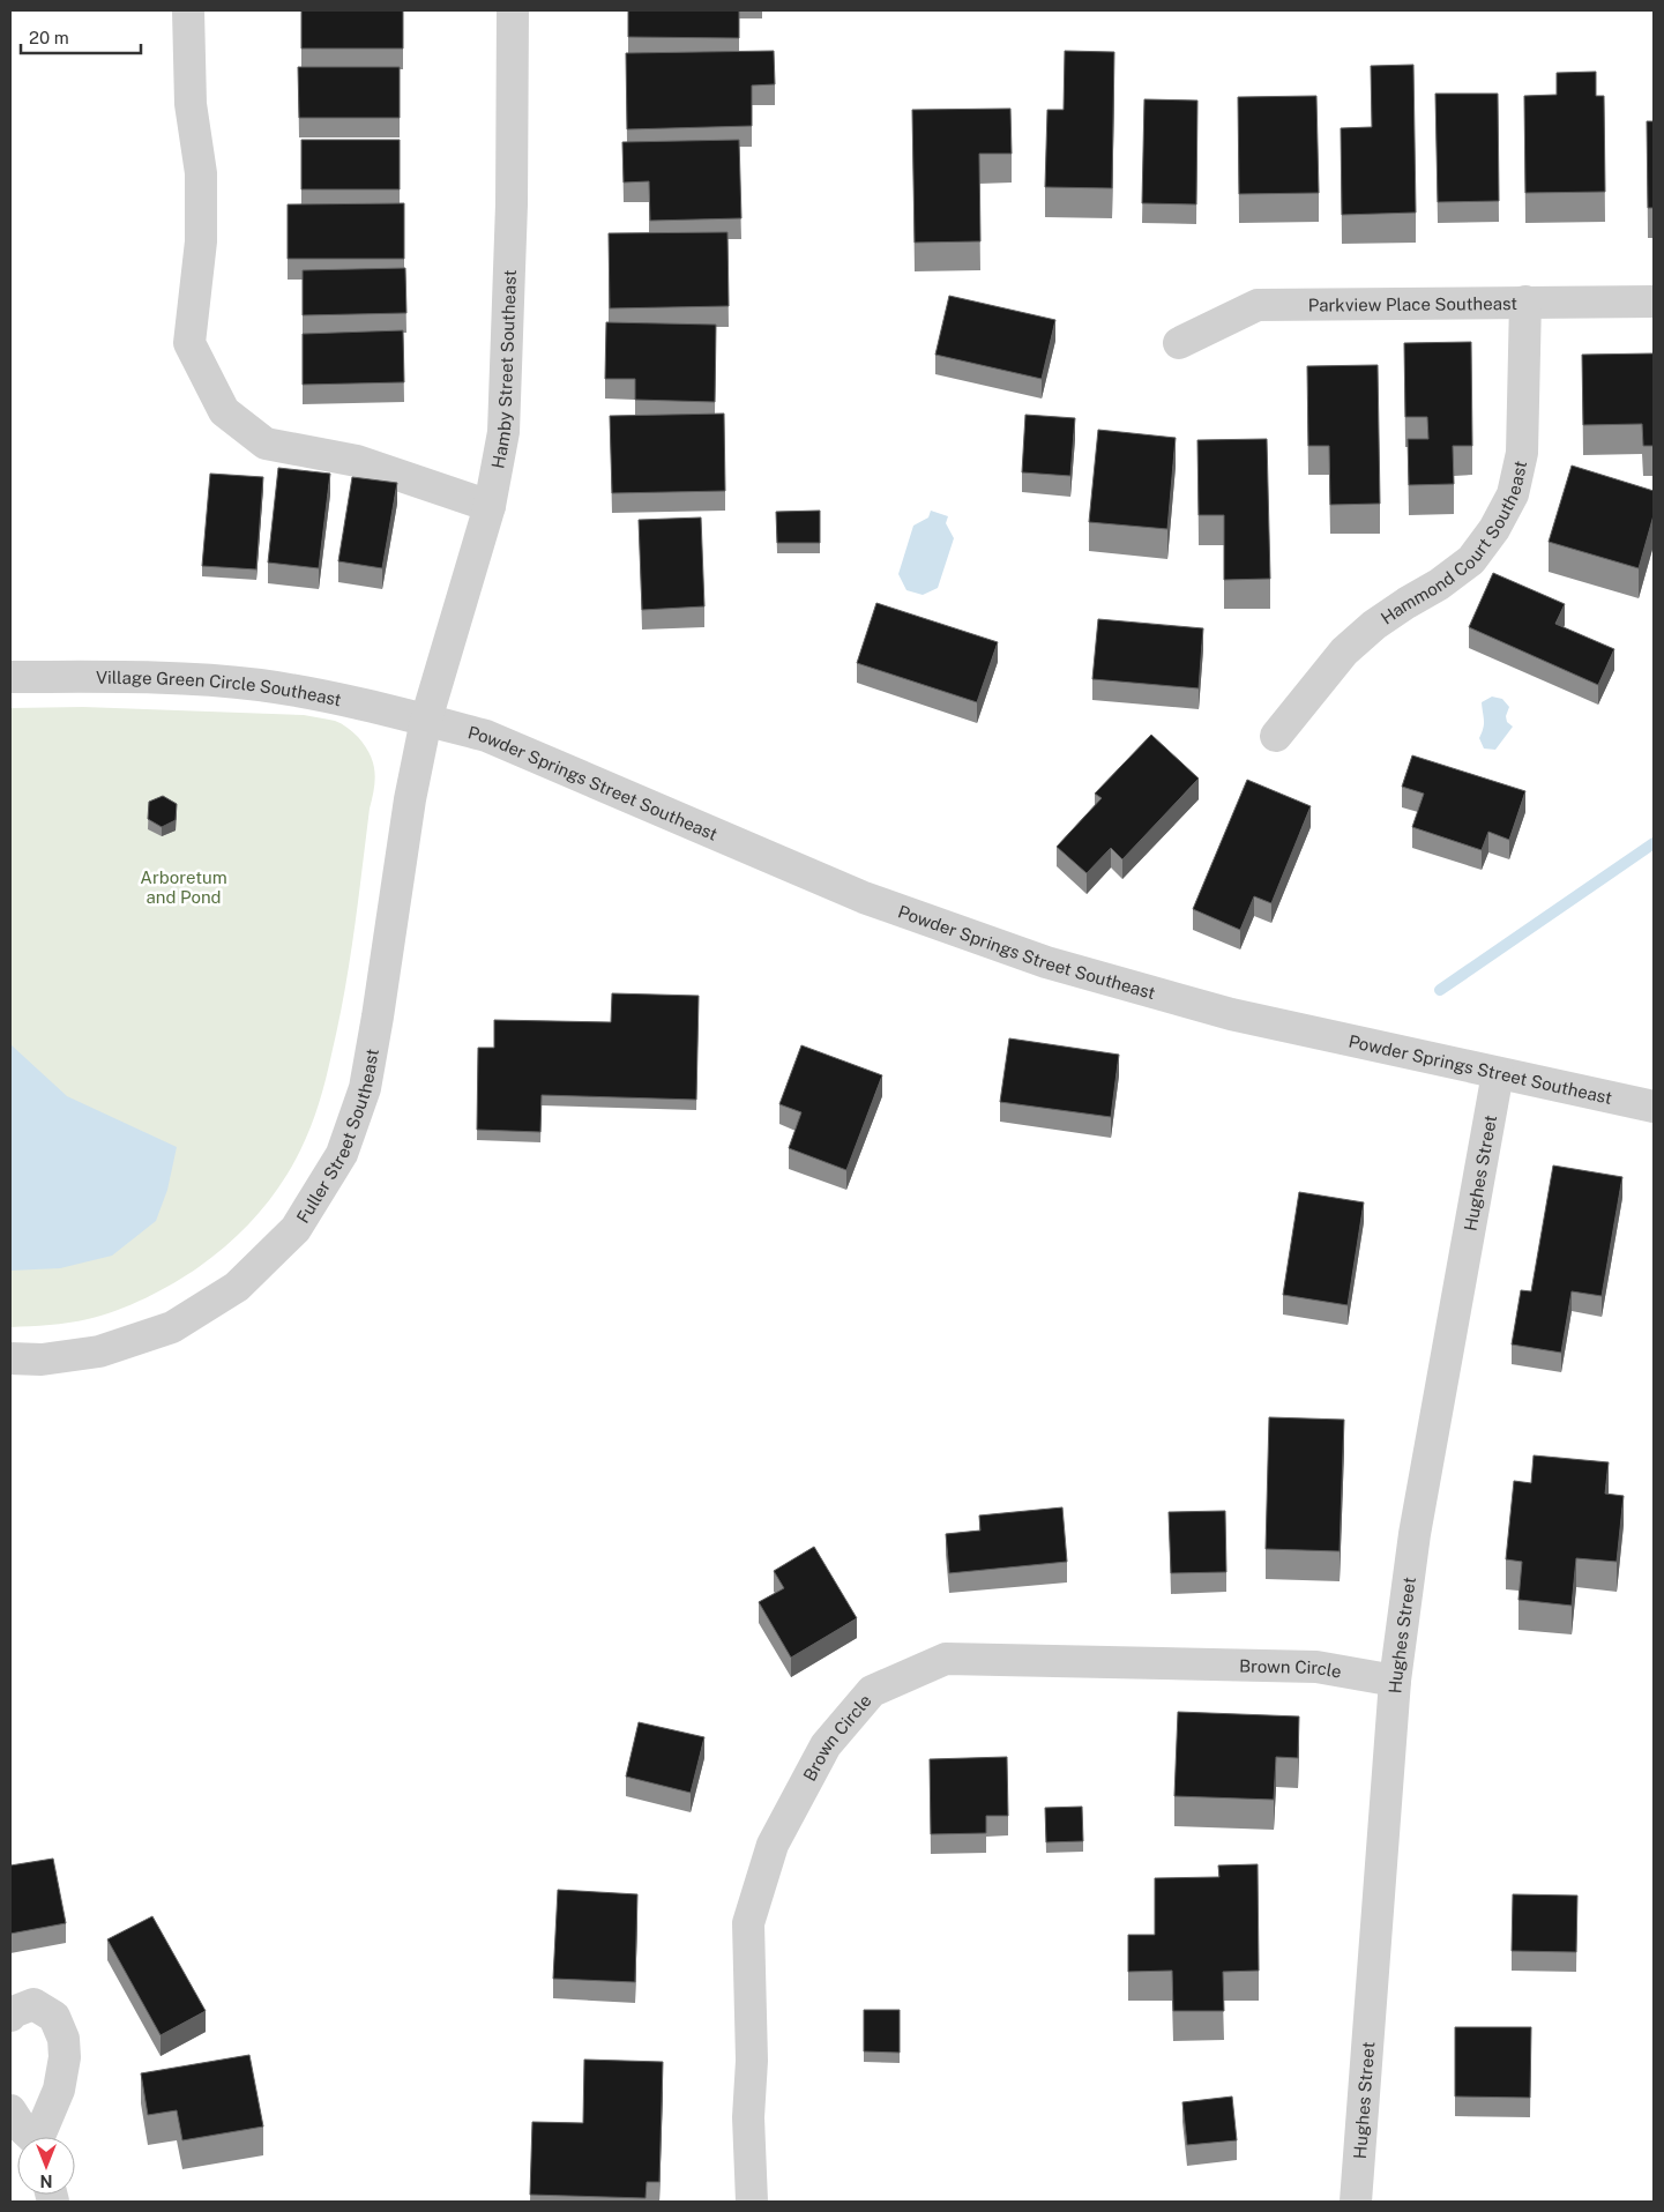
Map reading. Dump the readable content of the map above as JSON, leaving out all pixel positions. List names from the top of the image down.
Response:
{
  "streets": {
    "street": [
      "Parkview Place Southeast",
      "Hamby Street Southeast",
      "Hammond Court Southeast",
      "Village Green Circle Southeast",
      "Powder Springs Street Southeast",
      "Fuller Street Southeast",
      "Hughes Street",
      "Brown Circle"
    ]
  },
  "crossings": [
    ["Parkview Place Southeast", "Hammond Court Southeast"],
    ["Hamby Street Southeast", "Village Green Circle Southeast"],
    ["Hamby Street Southeast", "Powder Springs Street Southeast"],
    ["Hamby Street Southeast", "Fuller Street Southeast"],
    ["Village Green Circle Southeast", "Powder Springs Street Southeast"],
    ["Village Green Circle Southeast", "Fuller Street Southeast"],
    ["Powder Springs Street Southeast", "Fuller Street Southeast"],
    ["Powder Springs Street Southeast", "Hughes Street"],
    ["Hughes Street", "Brown Circle"]
  ],
  "parks": ["Arboretum and Pond"],
  "scale_bar": "20 m",
  "north": "bottom"
}
